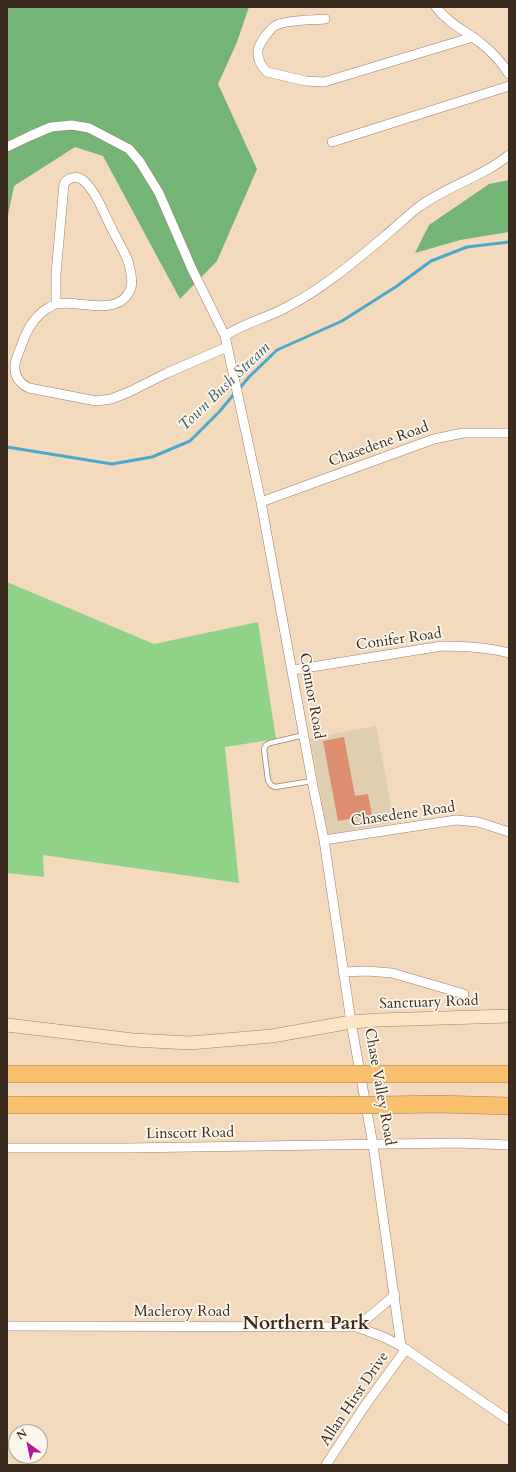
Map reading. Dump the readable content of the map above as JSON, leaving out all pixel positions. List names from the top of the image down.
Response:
{
  "streets": {
    "street": [
      "Chasedene Road",
      "Conifer Road",
      "Connor Road",
      "Sanctuary Road",
      "Chase Valley Road",
      "Linscott Road",
      "Macleroy Road",
      "Allan Hirst Drive"
    ]
  },
  "crossings": [
    ["Chasedene Road", "Connor Road"],
    ["Conifer Road", "Connor Road"],
    ["Connor Road", "Sanctuary Road"],
    ["Connor Road", "Chase Valley Road"],
    ["Sanctuary Road", "Chase Valley Road"],
    ["Chase Valley Road", "Linscott Road"],
    ["Chase Valley Road", "Macleroy Road"],
    ["Chase Valley Road", "Allan Hirst Drive"],
    ["Macleroy Road", "Allan Hirst Drive"]
  ],
  "districts": ["Northern Park"],
  "water": ["Town Bush Stream"],
  "north": "top left"
}
